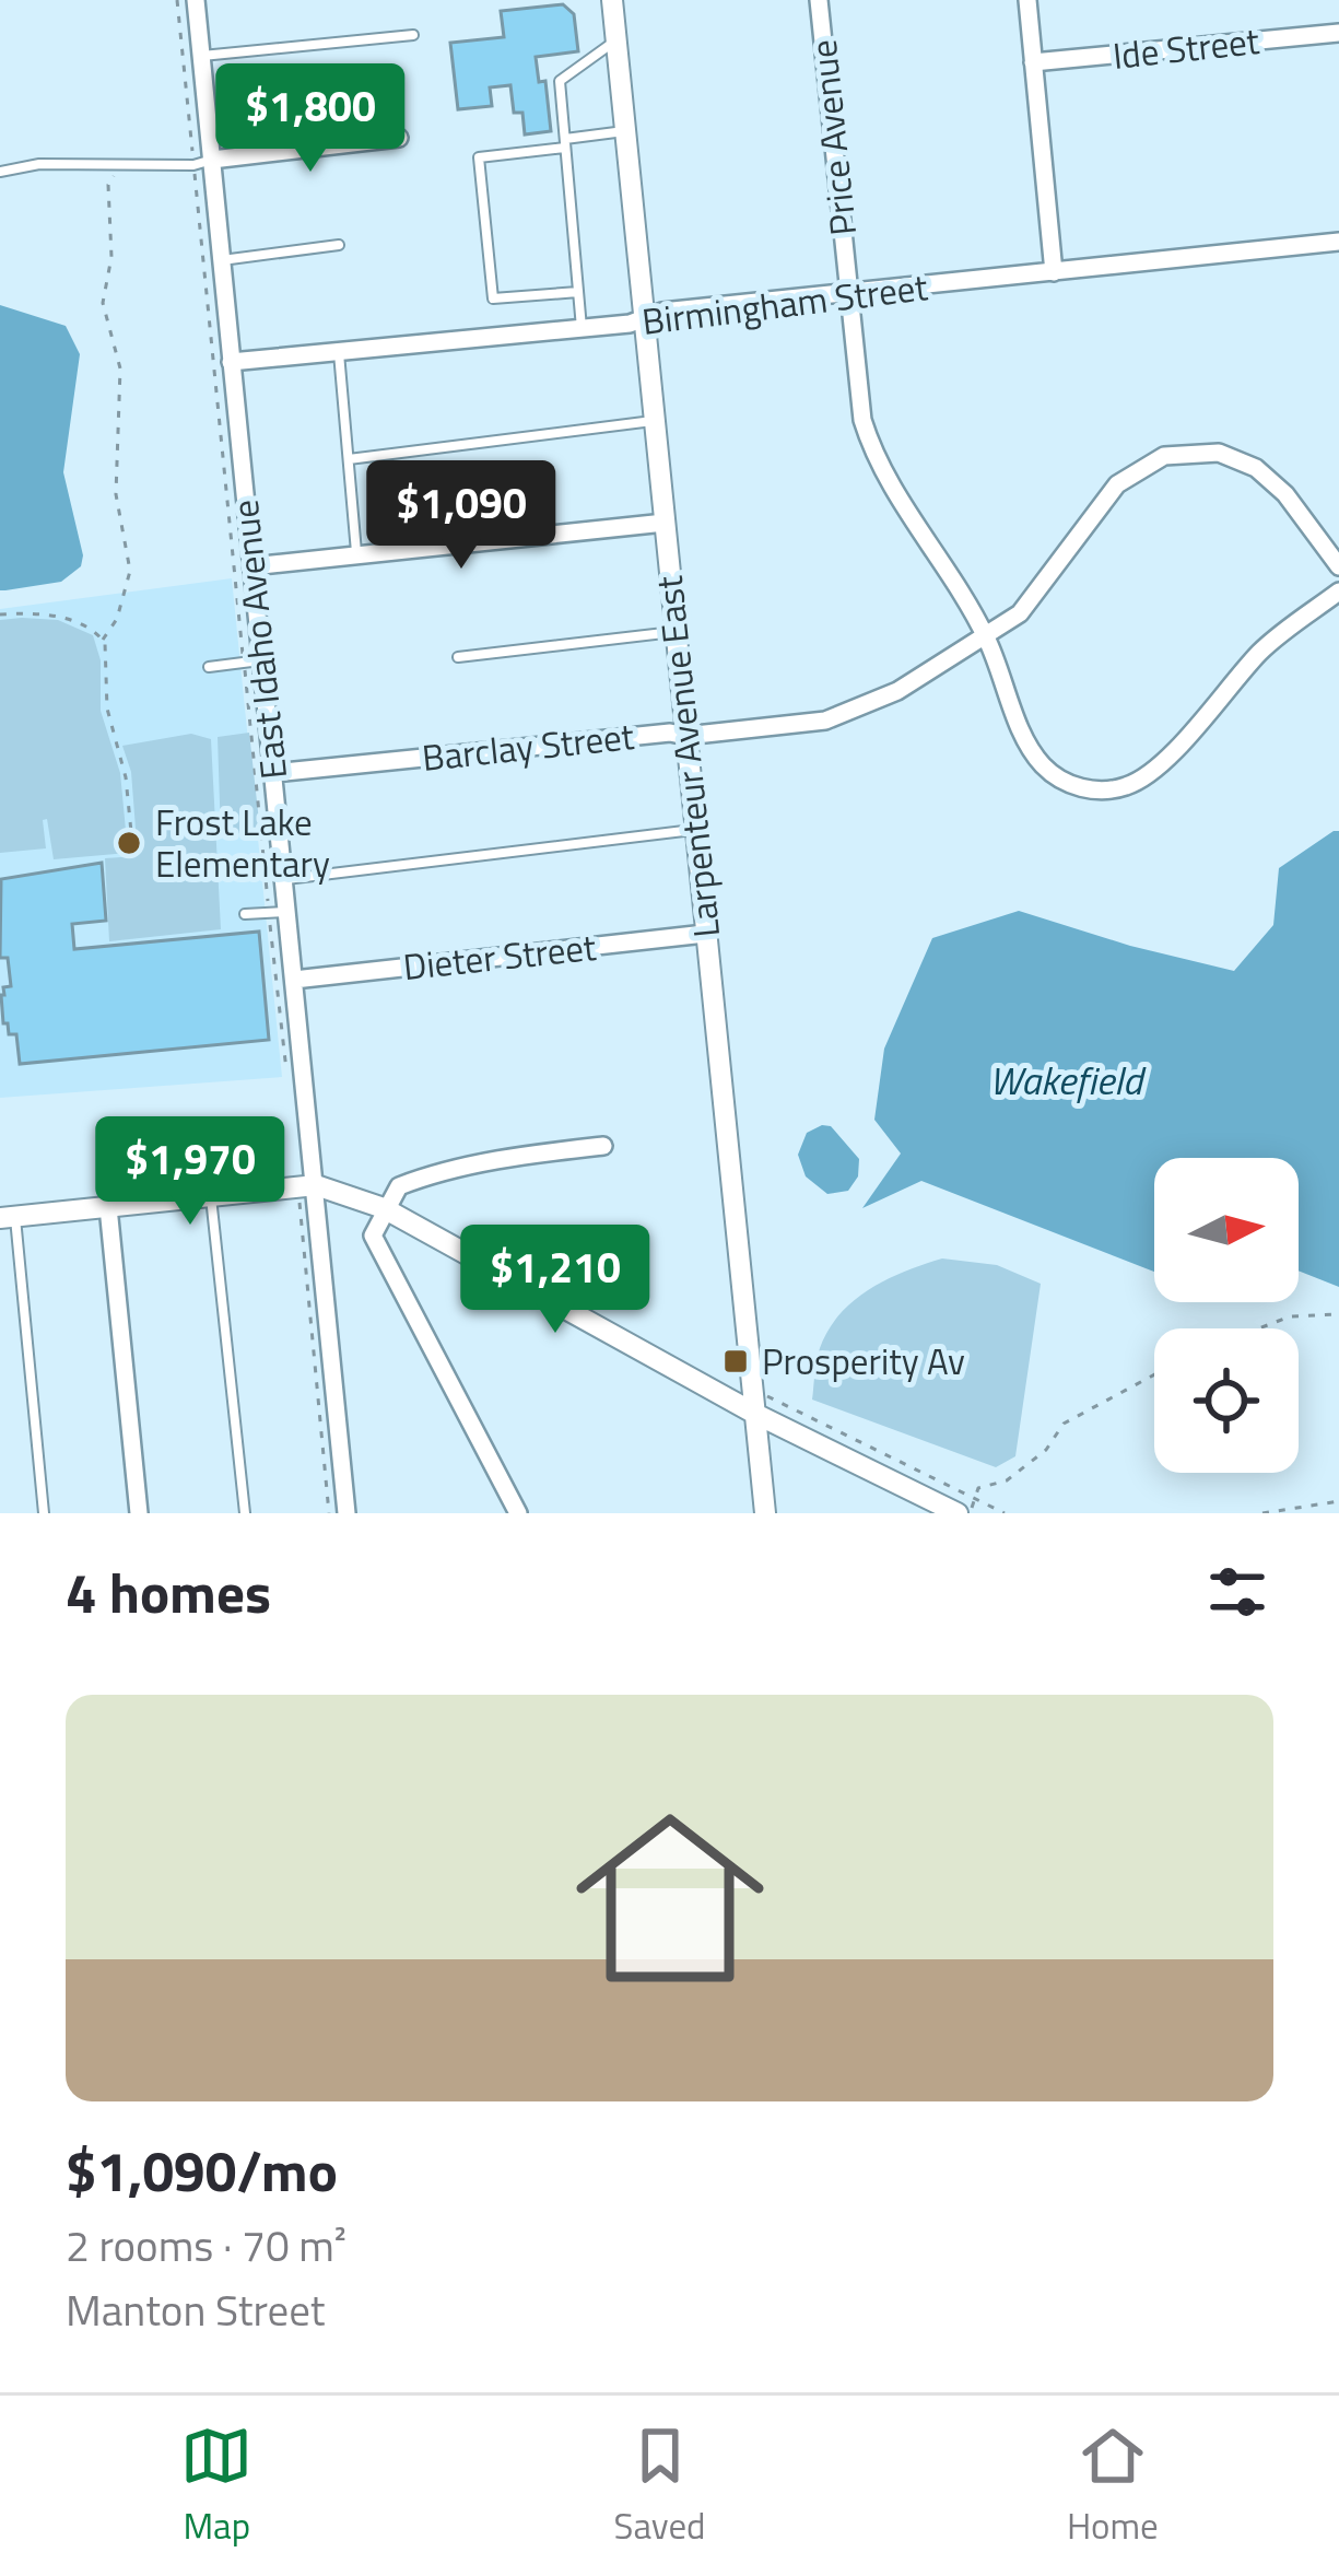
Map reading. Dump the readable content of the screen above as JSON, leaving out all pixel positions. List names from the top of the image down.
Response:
{
  "streets": {
    "street": [
      "Ide Street",
      "Price Avenue",
      "Birmingham Street",
      "East Idaho Avenue",
      "Barclay Street",
      "Larpenteur Avenue East",
      "Dieter Street"
    ]
  },
  "crossings": [
    ["Price Avenue", "Birmingham Street"],
    ["Price Avenue", "Barclay Street"],
    ["Birmingham Street", "East Idaho Avenue"],
    ["Birmingham Street", "Larpenteur Avenue East"],
    ["East Idaho Avenue", "Barclay Street"],
    ["East Idaho Avenue", "Dieter Street"],
    ["Barclay Street", "Larpenteur Avenue East"],
    ["Larpenteur Avenue East", "Dieter Street"]
  ],
  "water": ["Wakefield"],
  "places": {
    "other": ["Frost Lake Elementary"],
    "transit": ["Prosperity Av"]
  },
  "north": "right",
  "page": {
    "price": [
      "$1,800",
      "$1,090",
      "$1,970",
      "$1,210"
    ],
    "heading": "4 homes",
    "list": [
      {
        "name": "$1,090/mo",
        "note": "2 rooms · 70 m² · Manton Street"
      }
    ],
    "tabs": ["Map", "Saved", "Home"]
  }
}
